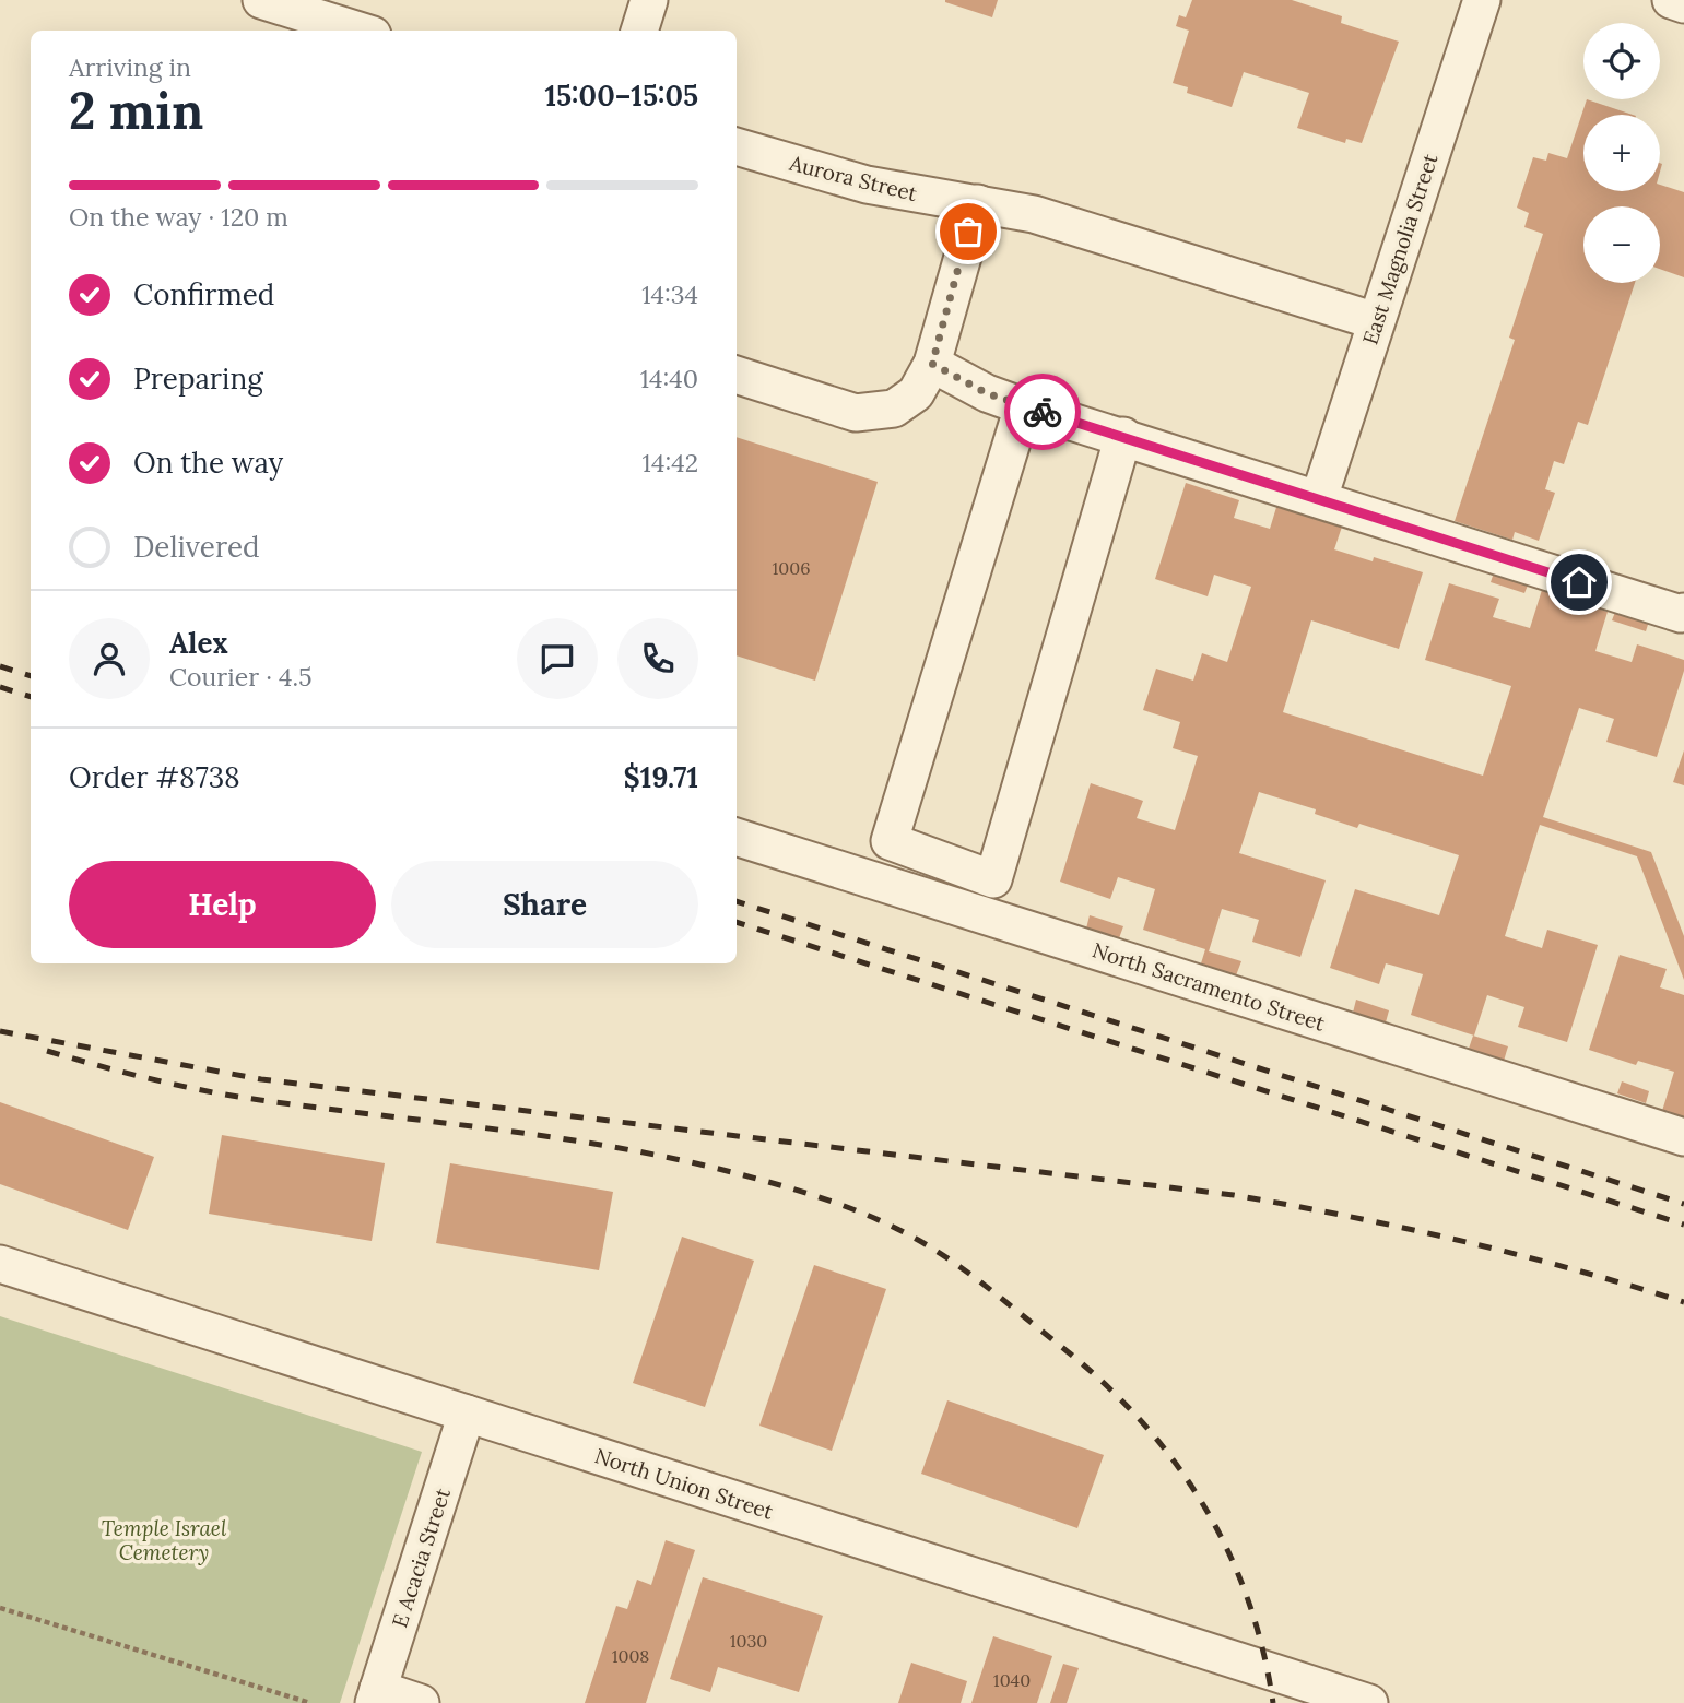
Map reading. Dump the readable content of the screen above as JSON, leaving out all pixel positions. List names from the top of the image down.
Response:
{
  "streets": {
    "street": [
      "Aurora Street",
      "East Magnolia Street",
      "North Sacramento Street",
      "North Union Street",
      "E Acacia Street"
    ]
  },
  "crossings": [
    ["Aurora Street", "East Magnolia Street"],
    ["North Union Street", "E Acacia Street"]
  ],
  "parks": ["Temple Israel Cemetery"],
  "house_numbers": [
    "1006",
    "1030",
    "1008",
    "1040"
  ],
  "page": {
    "map_buttons": ["+", "−"],
    "heading": ["2 min", "Arriving in", "15:00–15:05"],
    "panel": [
      "Alex",
      "Courier · 4.5",
      "Order #8738",
      "$19.71"
    ],
    "bar": "On the way · 120 m",
    "list": [
      ["Confirmed", "14:34"],
      ["Preparing", "14:40"],
      ["On the way", "14:42"],
      "Delivered"
    ],
    "buttons": ["Help", "Share"]
  }
}
